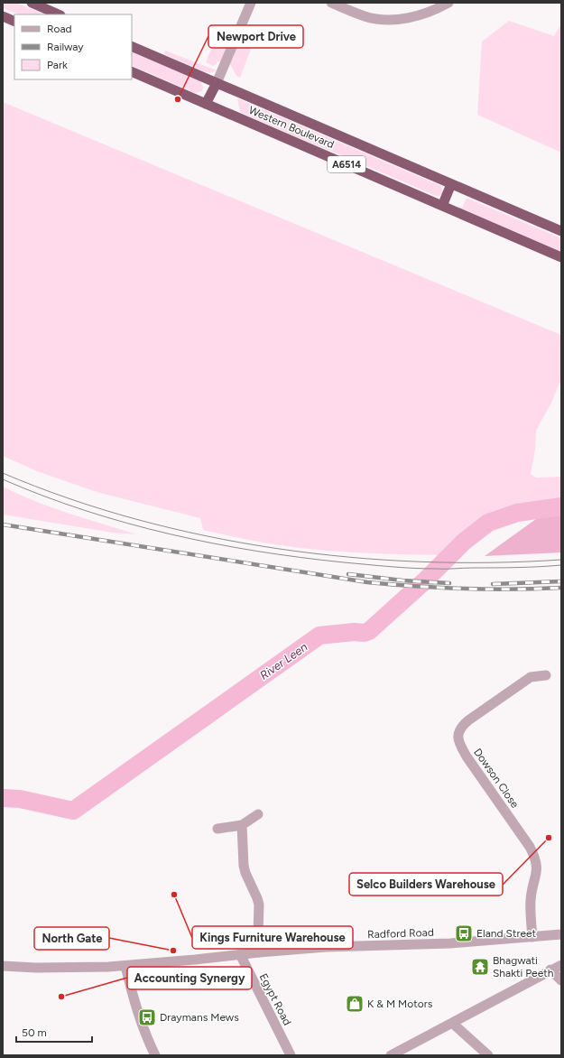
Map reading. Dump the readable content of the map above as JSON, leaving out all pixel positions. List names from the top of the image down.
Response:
{
  "streets": {
    "highway": ["Western Boulevard", "A6514"],
    "street": ["Dowson Close", "Radford Road", "Egypt Road"]
  },
  "crossings": [
    ["Dowson Close", "Radford Road"],
    ["Radford Road", "Egypt Road"]
  ],
  "water": ["River Leen"],
  "places": {
    "other": [
      "Newport Drive",
      "Selco Builders Warehouse",
      "Kings Furniture Warehouse",
      "North Gate",
      "Accounting Synergy"
    ],
    "bus stop": ["Eland Street", "Draymans Mews"],
    "temple": ["Bhagwati Shakti Peeth"],
    "shop": ["K & M Motors"]
  },
  "legend": ["Road", "Railway", "Park"],
  "scale_bar": "50 m"
}
